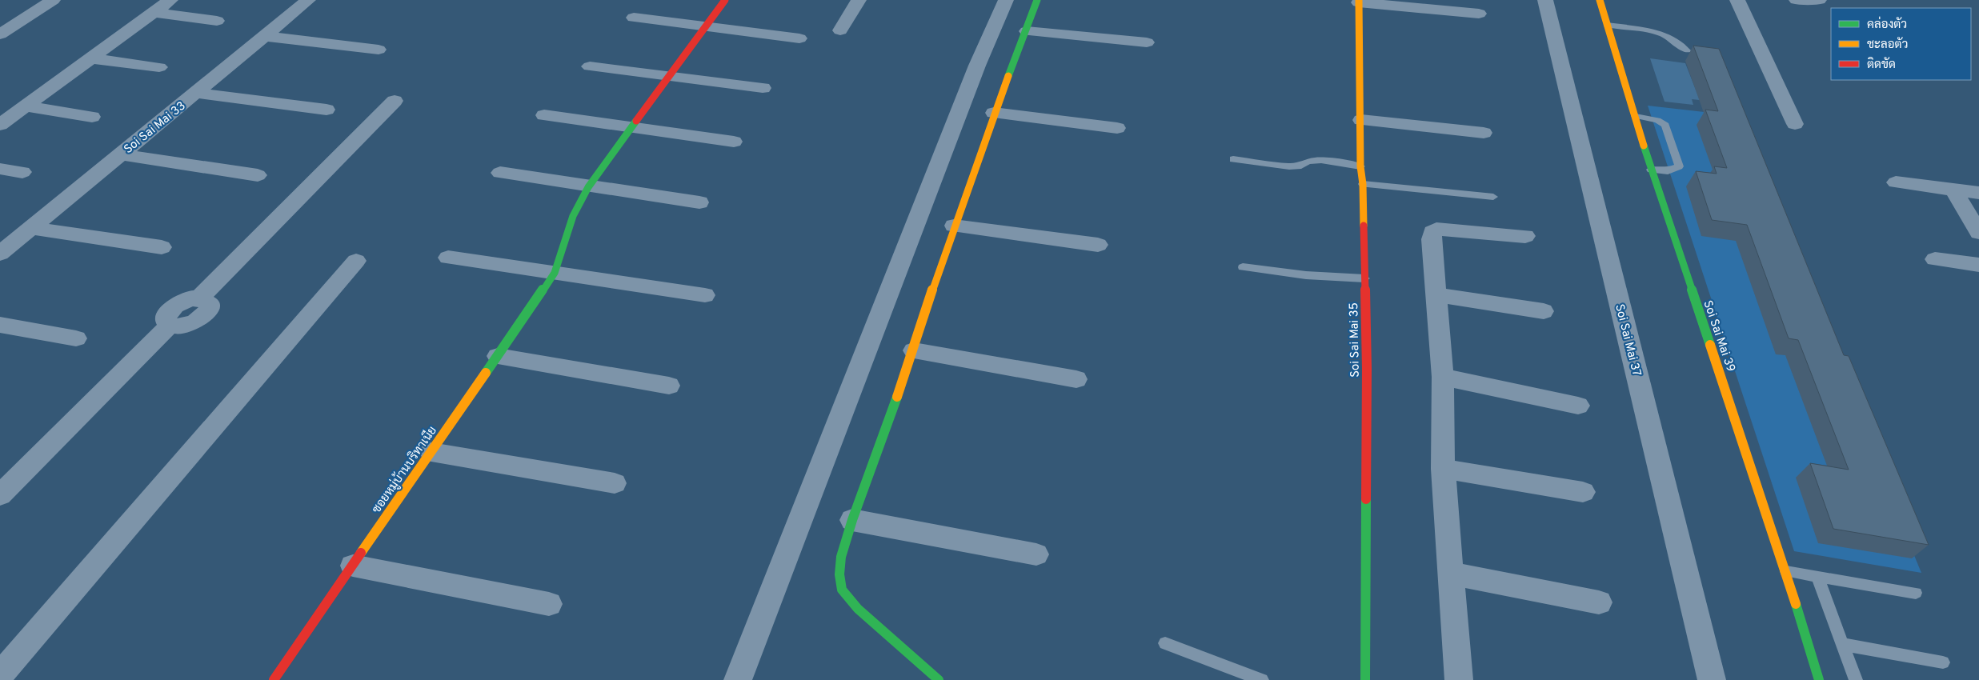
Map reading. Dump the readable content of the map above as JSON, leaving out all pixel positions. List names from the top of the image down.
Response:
{
  "streets": {
    "street": [
      "Soi Sai Mai 33",
      "Soi Sai Mai 39",
      "Soi Sai Mai 35",
      "Soi Sai Mai 37",
      "ซอยหมู่บ้านบริทาเนีย"
    ]
  },
  "legend": ["คล่องตัว", "ชะลอตัว", "ติดขัด"]
}
